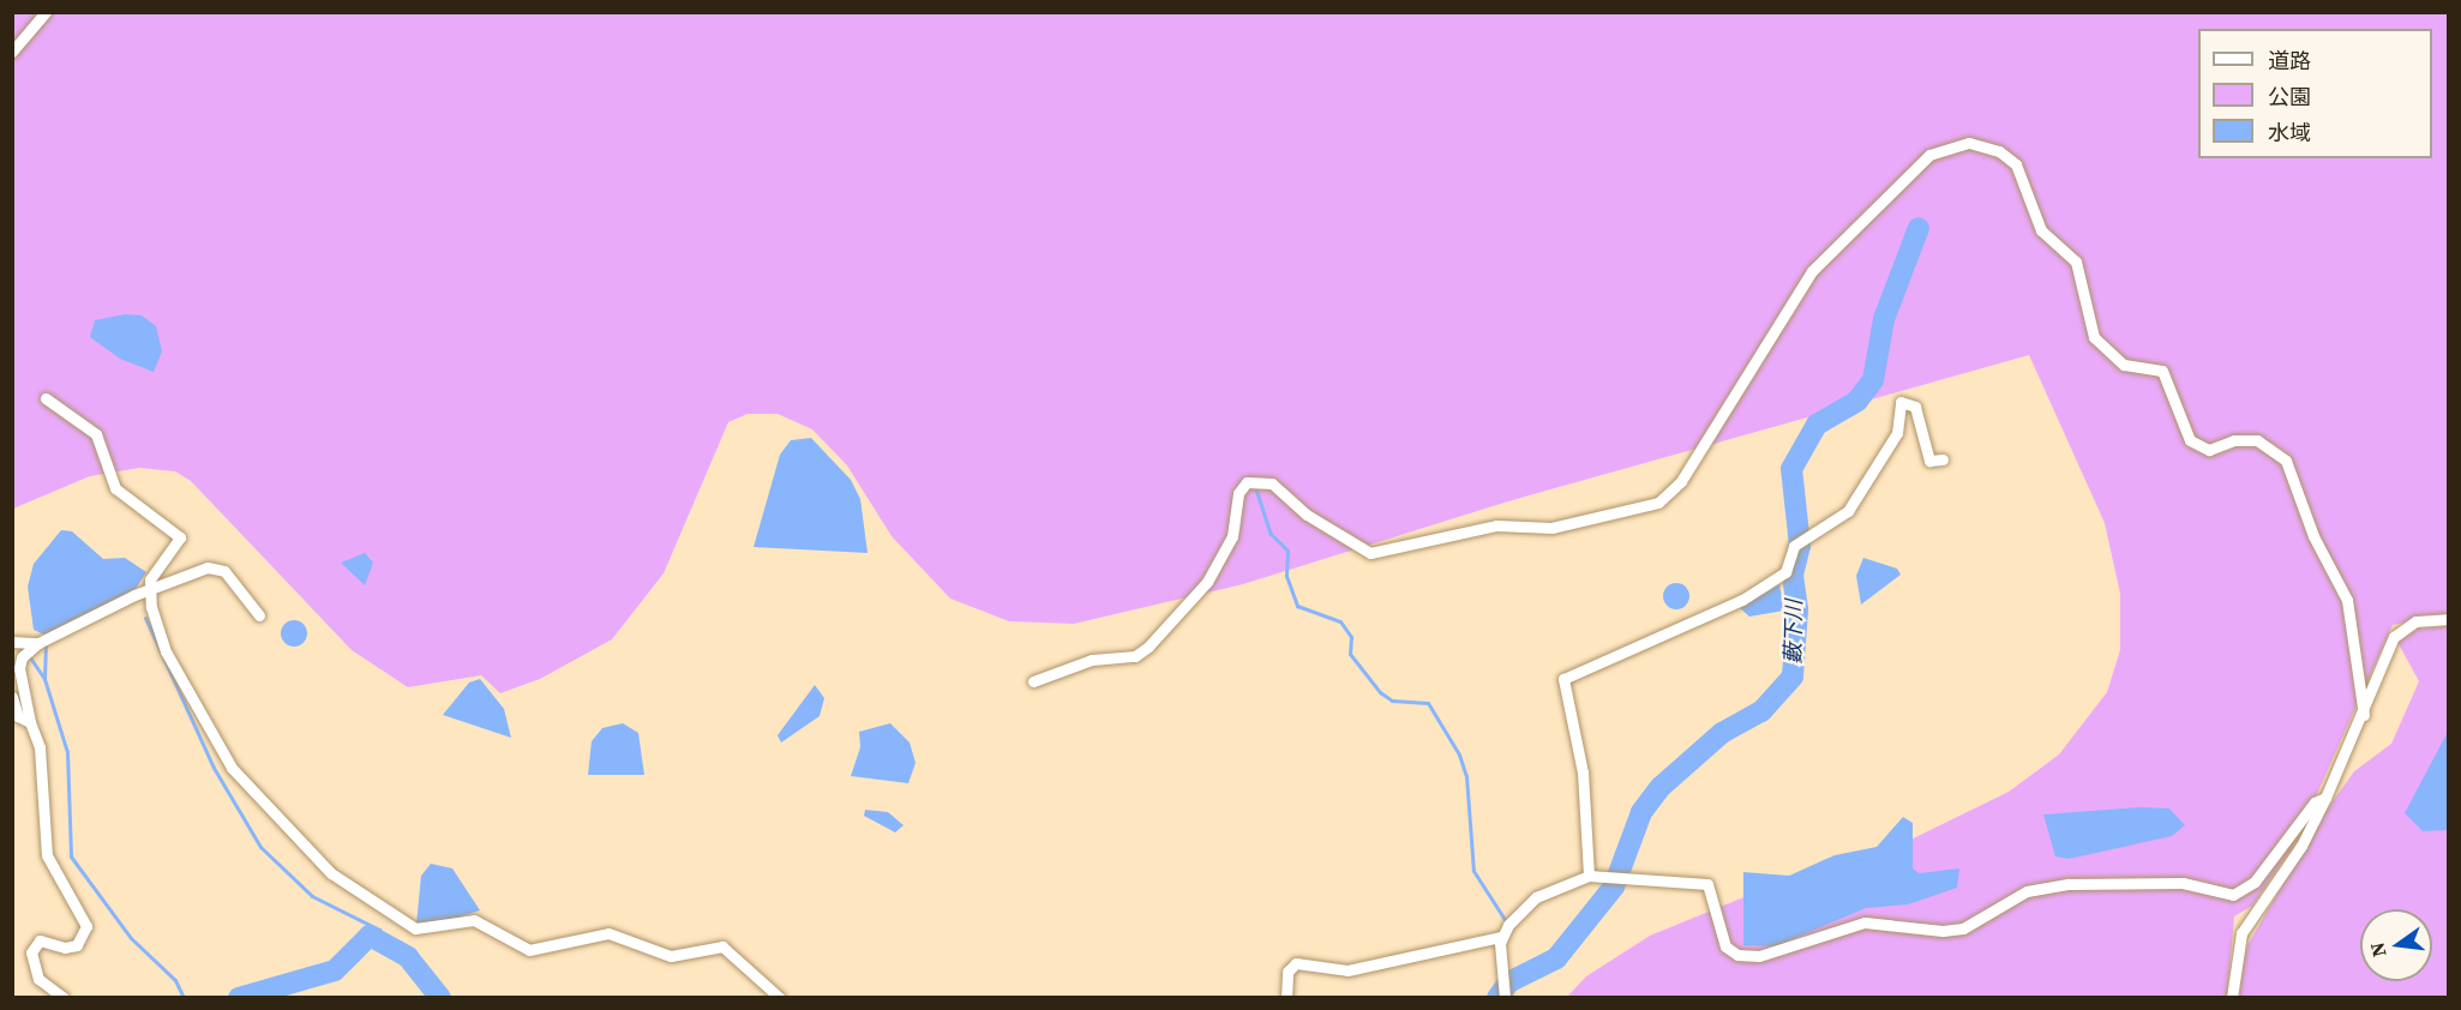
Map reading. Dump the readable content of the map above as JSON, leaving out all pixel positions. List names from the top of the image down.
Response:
{
  "water": ["藪下川"],
  "legend": ["道路", "公園", "水域"],
  "north": "left"
}
